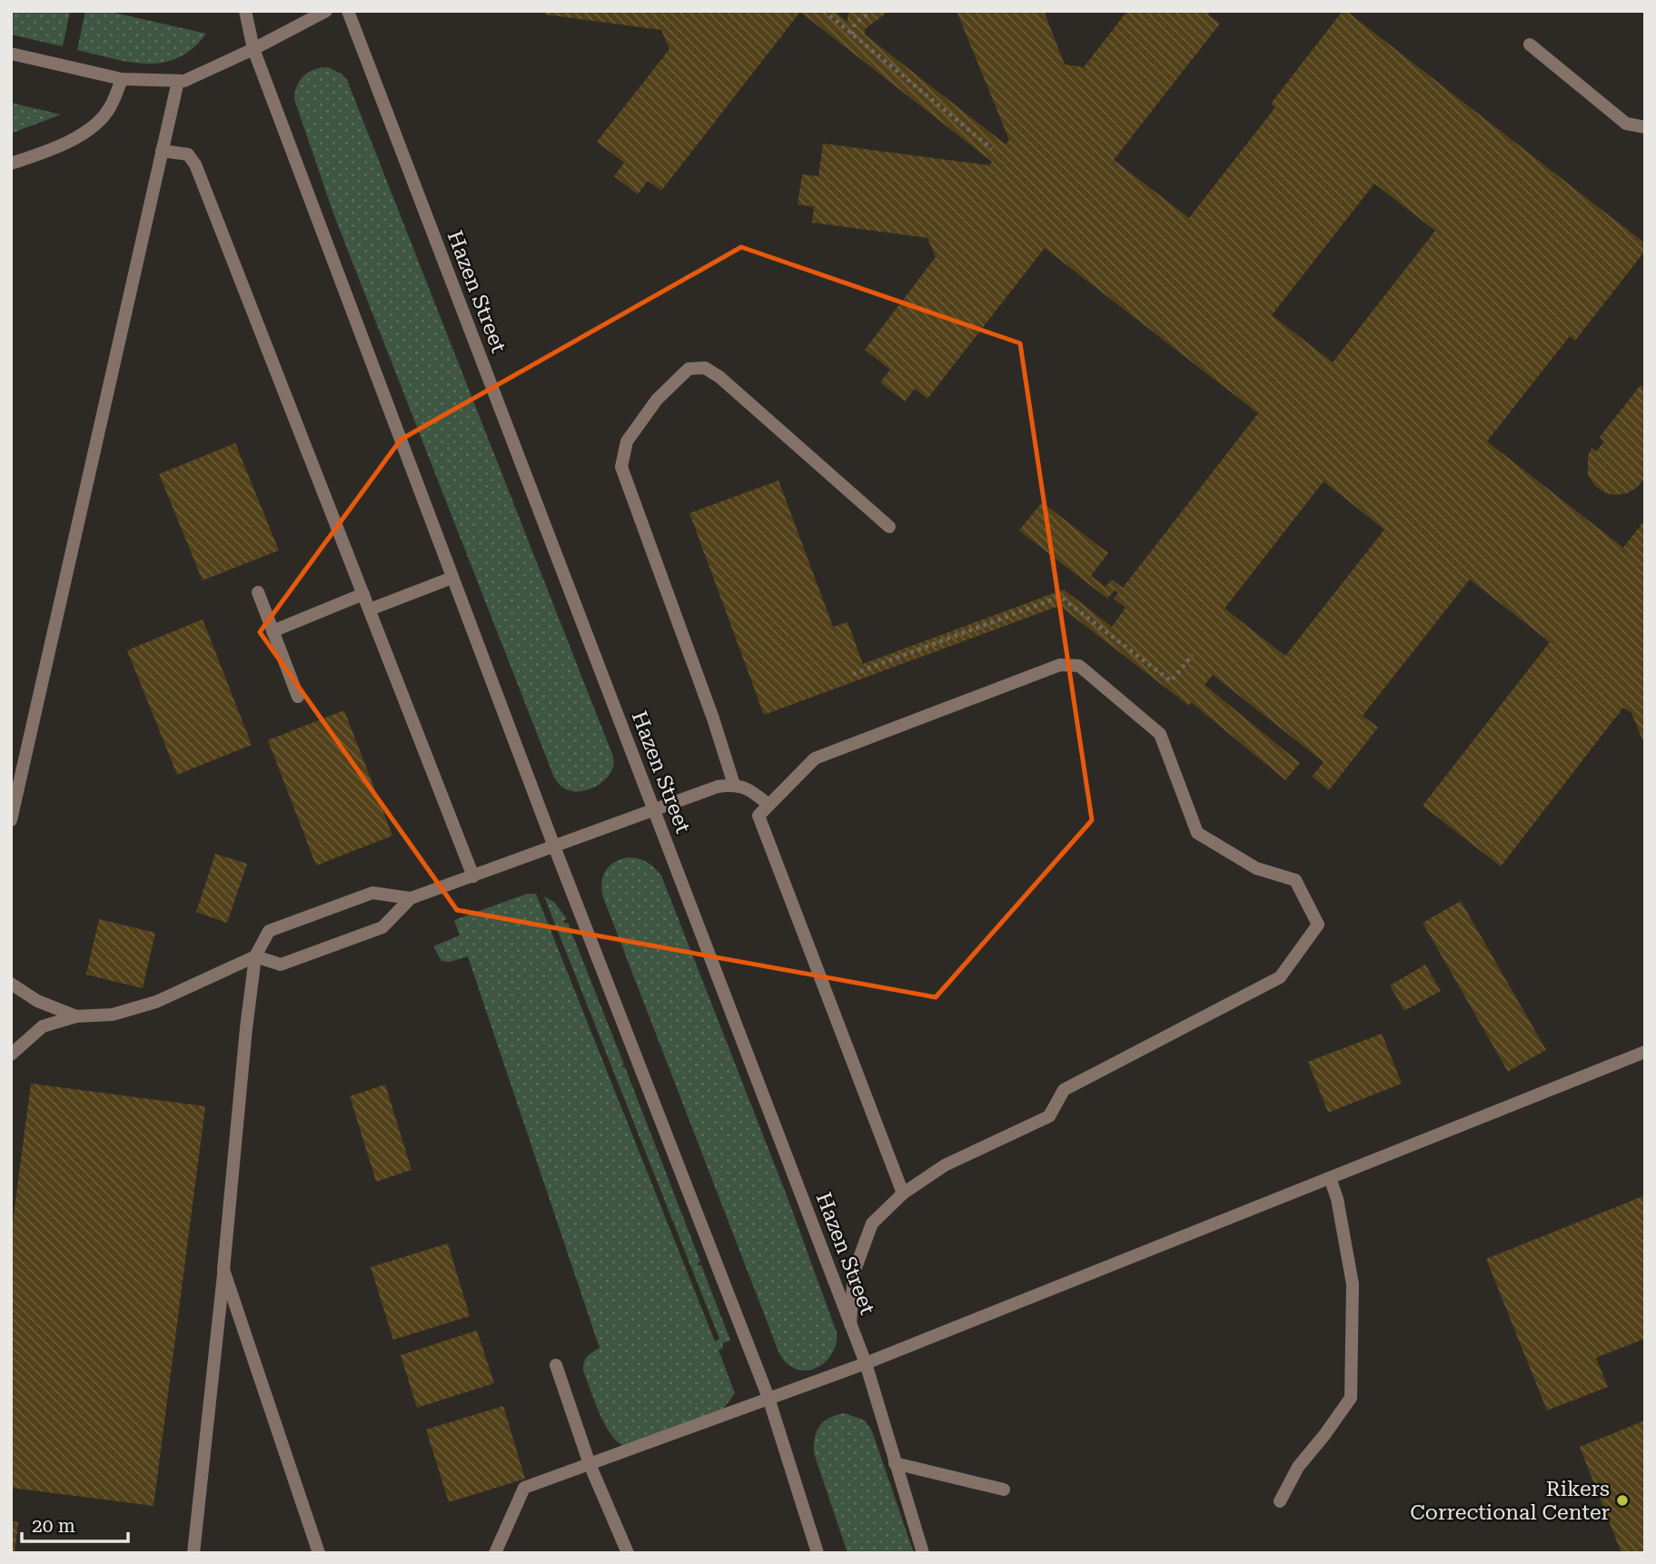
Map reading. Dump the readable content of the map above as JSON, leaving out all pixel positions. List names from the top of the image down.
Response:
{
  "streets": {
    "street": ["Hazen Street"]
  },
  "places": ["Rikers Correctional Center"],
  "scale_bar": "20 m"
}
